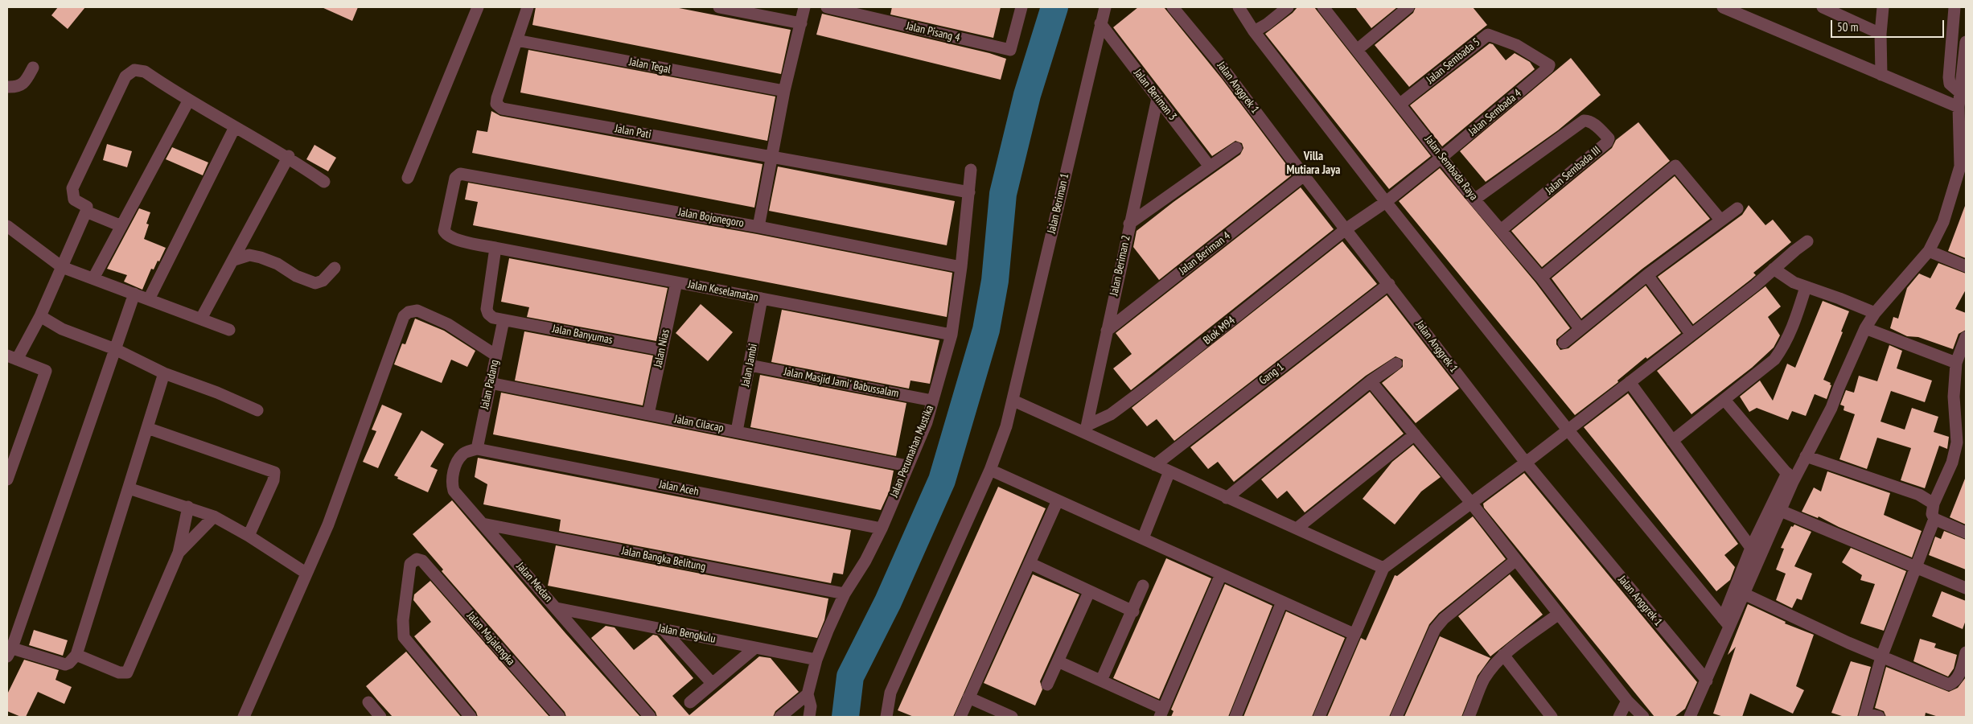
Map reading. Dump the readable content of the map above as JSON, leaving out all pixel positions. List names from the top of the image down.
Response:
{
  "streets": {
    "street": [
      "Jalan Pisang 4",
      "Jalan Sembada 5",
      "Jalan Tegal",
      "Jalan Anggrek 1",
      "Jalan Beriman 3",
      "Jalan Sembada 4",
      "Jalan Pati",
      "Jalan Sembada Raya",
      "Jalan Sembada III",
      "Jalan Beriman 1",
      "Jalan Bojonegoro",
      "Jalan Beriman 4",
      "Jalan Beriman 2",
      "Jalan Keselamatan",
      "Blok M94",
      "Jalan Banyumas",
      "Jalan Nias",
      "Jalan Jambi",
      "Gang 1",
      "Jalan Masjid Jami' Babussalam",
      "Jalan Padang",
      "Jalan Cilacap",
      "Jalan Perumahan Mustika",
      "Jalan Aceh",
      "Jalan Bangka Belitung",
      "Jalan Medan",
      "Jalan Bengkulu",
      "Jalan Majalengka"
    ]
  },
  "crossings": [
    ["Jalan Sembada 5", "Jalan Sembada 4"],
    ["Jalan Sembada 5", "Jalan Sembada Raya"],
    ["Jalan Tegal", "Jalan Pati"],
    ["Jalan Anggrek 1", "Jalan Beriman 4"],
    ["Jalan Anggrek 1", "Blok M94"],
    ["Jalan Anggrek 1", "Gang 1"],
    ["Jalan Beriman 3", "Jalan Beriman 1"],
    ["Jalan Beriman 3", "Jalan Beriman 2"],
    ["Jalan Sembada 4", "Jalan Sembada Raya"],
    ["Jalan Sembada 4", "Blok M94"],
    ["Jalan Sembada Raya", "Jalan Sembada III"],
    ["Jalan Bojonegoro", "Jalan Keselamatan"],
    ["Jalan Bojonegoro", "Jalan Perumahan Mustika"],
    ["Jalan Beriman 4", "Jalan Beriman 2"],
    ["Jalan Beriman 2", "Blok M94"],
    ["Jalan Keselamatan", "Jalan Banyumas"],
    ["Jalan Keselamatan", "Jalan Nias"],
    ["Jalan Keselamatan", "Jalan Jambi"],
    ["Jalan Keselamatan", "Jalan Perumahan Mustika"],
    ["Jalan Banyumas", "Jalan Nias"],
    ["Jalan Banyumas", "Jalan Padang"],
    ["Jalan Nias", "Jalan Cilacap"],
    ["Jalan Jambi", "Jalan Masjid Jami' Babussalam"],
    ["Jalan Jambi", "Jalan Cilacap"],
    ["Jalan Masjid Jami' Babussalam", "Jalan Perumahan Mustika"],
    ["Jalan Padang", "Jalan Cilacap"],
    ["Jalan Padang", "Jalan Aceh"],
    ["Jalan Padang", "Jalan Medan"],
    ["Jalan Cilacap", "Jalan Perumahan Mustika"],
    ["Jalan Perumahan Mustika", "Jalan Aceh"],
    ["Jalan Perumahan Mustika", "Jalan Bangka Belitung"],
    ["Jalan Perumahan Mustika", "Jalan Bengkulu"],
    ["Jalan Aceh", "Jalan Medan"],
    ["Jalan Bangka Belitung", "Jalan Medan"],
    ["Jalan Medan", "Jalan Bengkulu"]
  ],
  "districts": ["Villa Mutiara Jaya"],
  "scale_bar": "50 m"
}
